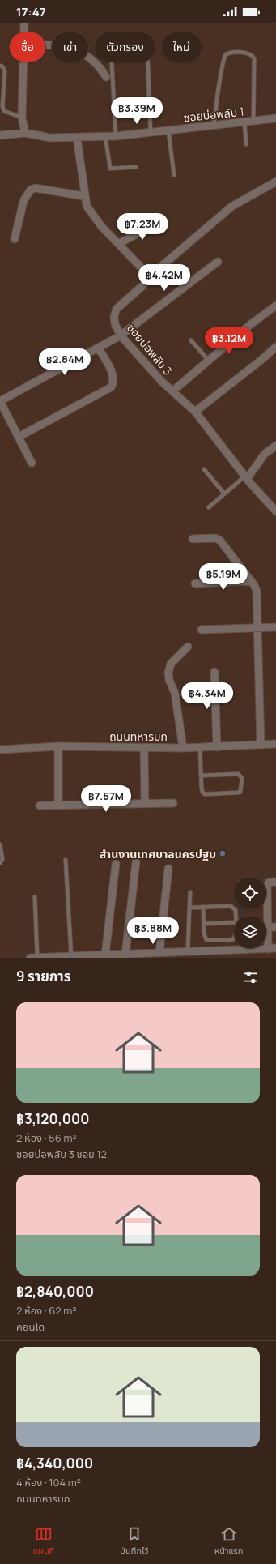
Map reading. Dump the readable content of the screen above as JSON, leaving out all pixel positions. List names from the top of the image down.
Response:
{
  "streets": {
    "street": ["ซอยบ่อพลับ 1", "ซอยบ่อพลับ 3", "ถนนทหารบก"]
  },
  "places": ["สำนงานเทศบาลนครปฐม"],
  "page": {
    "status": "17:47",
    "chip": [
      "ซื้อ",
      "เช่า",
      "ตัวกรอง",
      "ใหม่"
    ],
    "price": [
      "฿3.39M",
      "฿7.23M",
      "฿4.42M",
      "฿3.12M",
      "฿2.84M",
      "฿5.19M",
      "฿4.34M",
      "฿7.57M",
      "฿3.88M"
    ],
    "heading": "9 รายการ",
    "list": [
      {
        "name": "฿3,120,000",
        "note": "2 ห้อง · 56 m² · ซอยบ่อพลับ 3 ซอย 12"
      },
      {
        "name": "฿2,840,000",
        "note": "2 ห้อง · 62 m² · คอนโด"
      },
      {
        "name": "฿4,340,000",
        "note": "4 ห้อง · 104 m² · ถนนทหารบก"
      }
    ],
    "tabs": ["แผนที่", "บันทึกไว้", "หน้าแรก"]
  }
}
